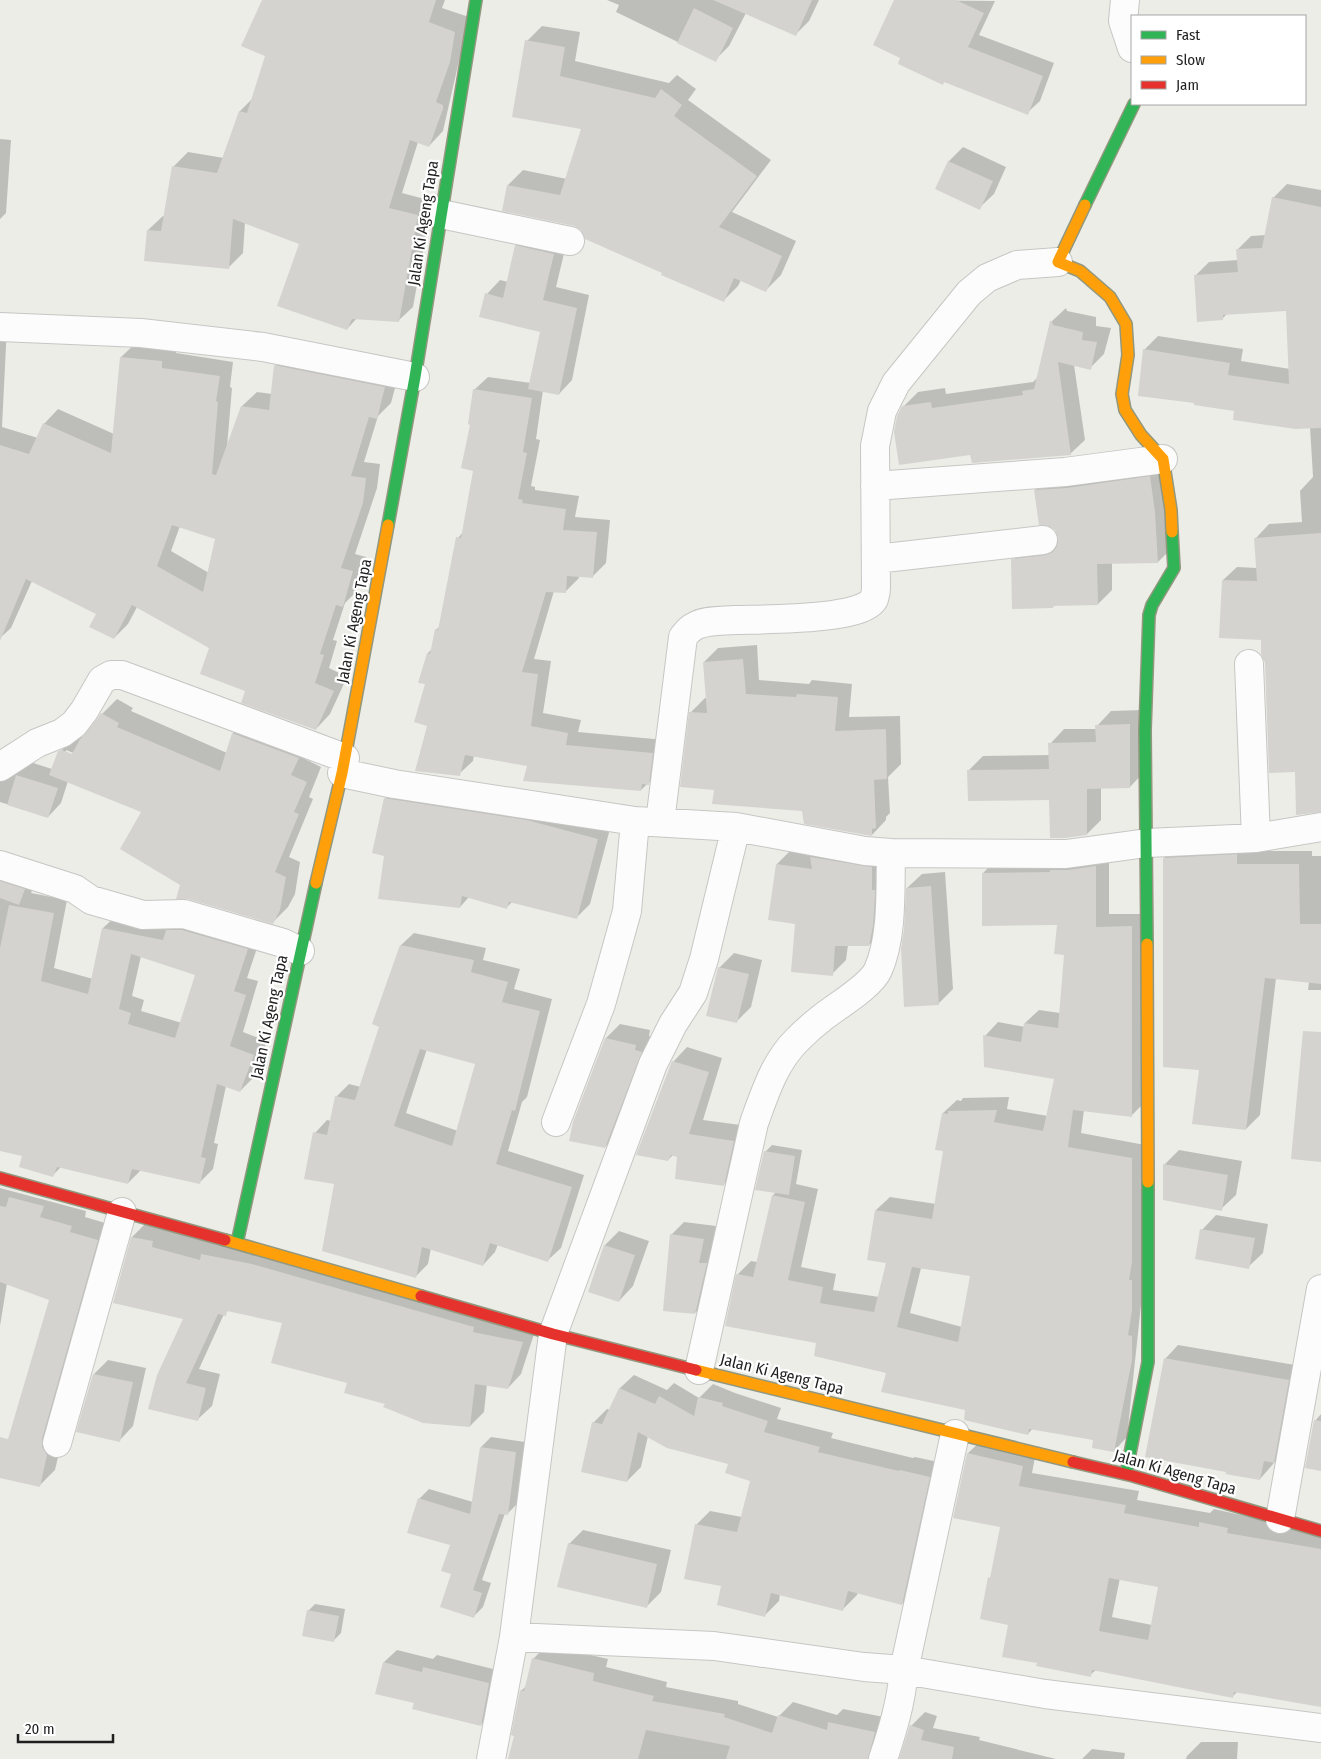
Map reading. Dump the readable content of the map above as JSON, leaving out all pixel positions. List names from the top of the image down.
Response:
{
  "streets": {
    "street": ["Jalan Ki Ageng Tapa"]
  },
  "legend": ["Fast", "Slow", "Jam"],
  "scale_bar": "20 m"
}
